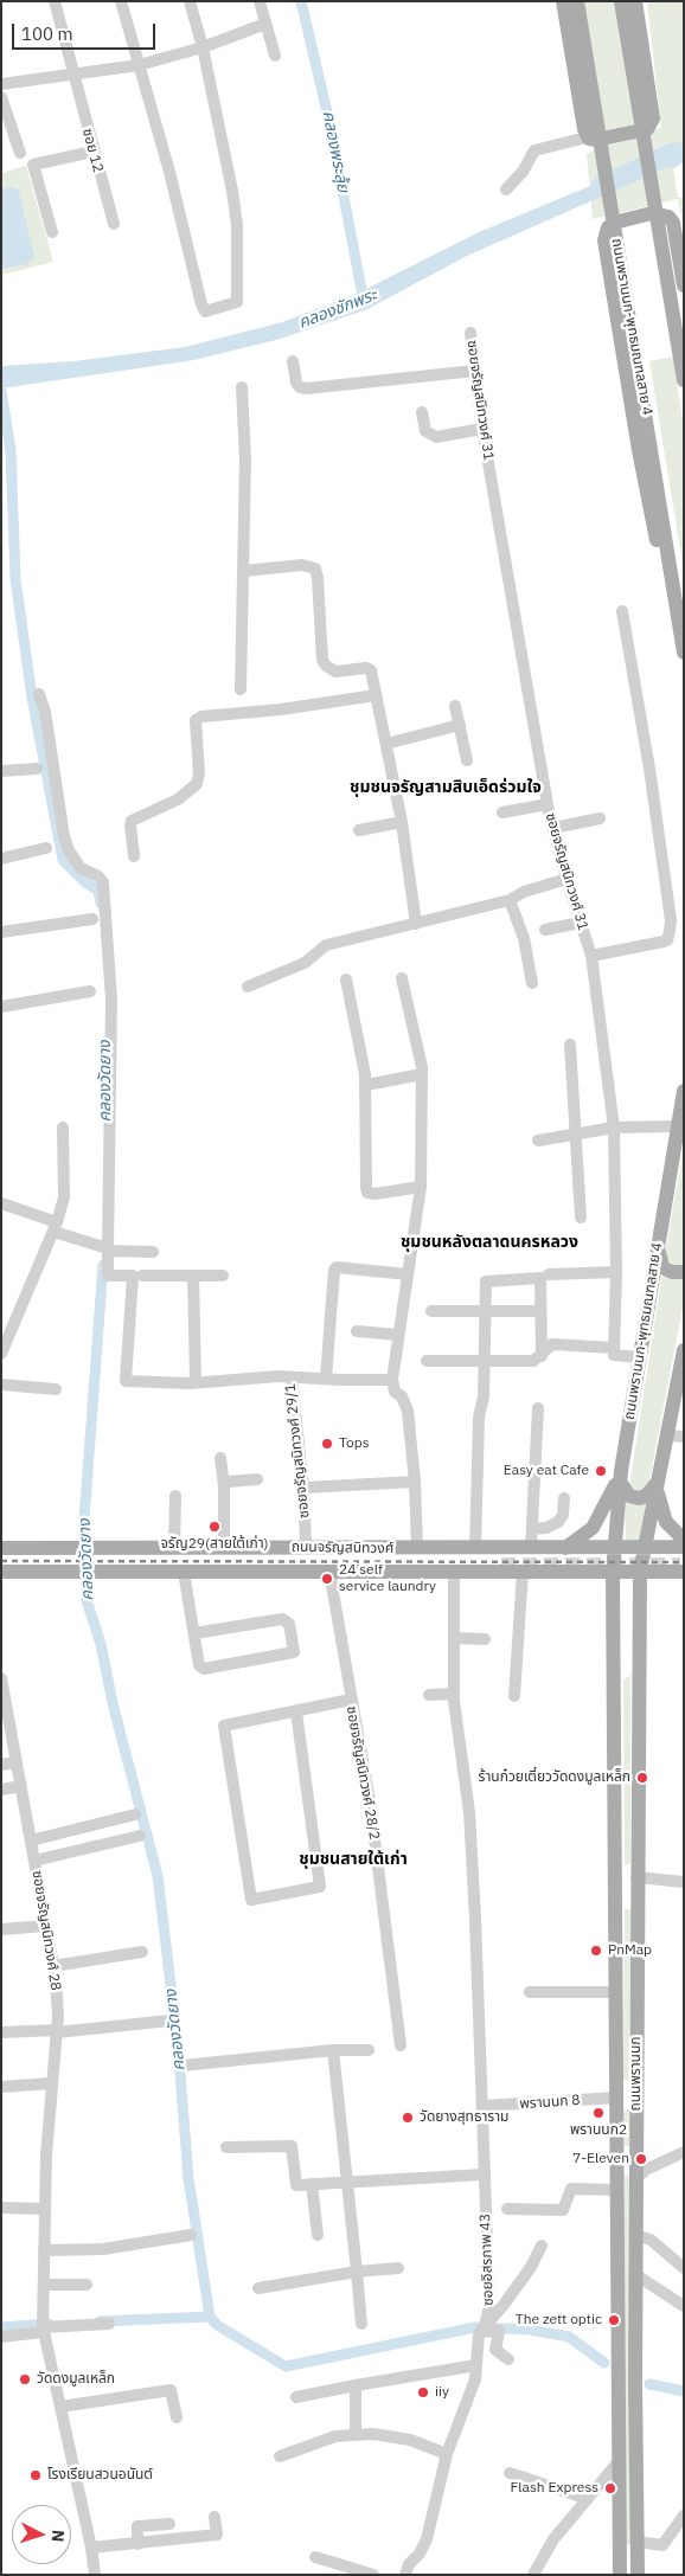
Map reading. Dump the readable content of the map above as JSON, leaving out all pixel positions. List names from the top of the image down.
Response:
{
  "streets": {
    "main road": ["ถนนพรานนก-พุทธมณฑลสาย 4", "ถนนจรัญสนิทวงศ์", "ถนนพรานนก"],
    "street": [
      "ซอย 12",
      "ซอยจรัญสนิทวงศ์ 31",
      "ซอยจรัญสนิทวงศ์ 29/1",
      "ซอยจรัญสนิทวงศ์ 28/2",
      "ซอยจรัญสนิทวงศ์ 28",
      "พรานนก 8",
      "ซอยอิสรภาพ 43"
    ]
  },
  "crossings": [
    ["ถนนพรานนก-พุทธมณฑลสาย 4", "ถนนจรัญสนิทวงศ์"],
    ["ถนนพรานนก-พุทธมณฑลสาย 4", "ถนนพรานนก"],
    ["ซอยจรัญสนิทวงศ์ 29/1", "ถนนจรัญสนิทวงศ์"],
    ["ถนนจรัญสนิทวงศ์", "ซอยจรัญสนิทวงศ์ 28/2"],
    ["ถนนจรัญสนิทวงศ์", "ถนนพรานนก"],
    ["ถนนจรัญสนิทวงศ์", "ซอยอิสรภาพ 43"],
    ["ถนนพรานนก", "พรานนก 8"],
    ["พรานนก 8", "ซอยอิสรภาพ 43"]
  ],
  "districts": ["ชุมชนจรัญสามสิบเอ็ดร่วมใจ", "ชุมชนหลังตลาดนครหลวง", "ชุมชนสายใต้เก่า"],
  "water": ["คลองพระลุ้ย", "คลองชักพระ", "คลองวัดยาง"],
  "places": [
    "Tops",
    "Easy eat Cafe",
    "จรัญ29(สายใต้เก่า)",
    "24 self service laundry",
    "ร้านก๋วยเตี๋ยววัดดงมูลเหล็ก",
    "PnMap",
    "พรานนก2",
    "วัดยางสุทธาราม",
    "7-Eleven",
    "The zett optic",
    "วัดดงมูลเหล็ก",
    "iiy",
    "โรงเรียนสวนอนันต์",
    "Flash Express"
  ],
  "scale_bar": "100 m",
  "north": "right"
}
